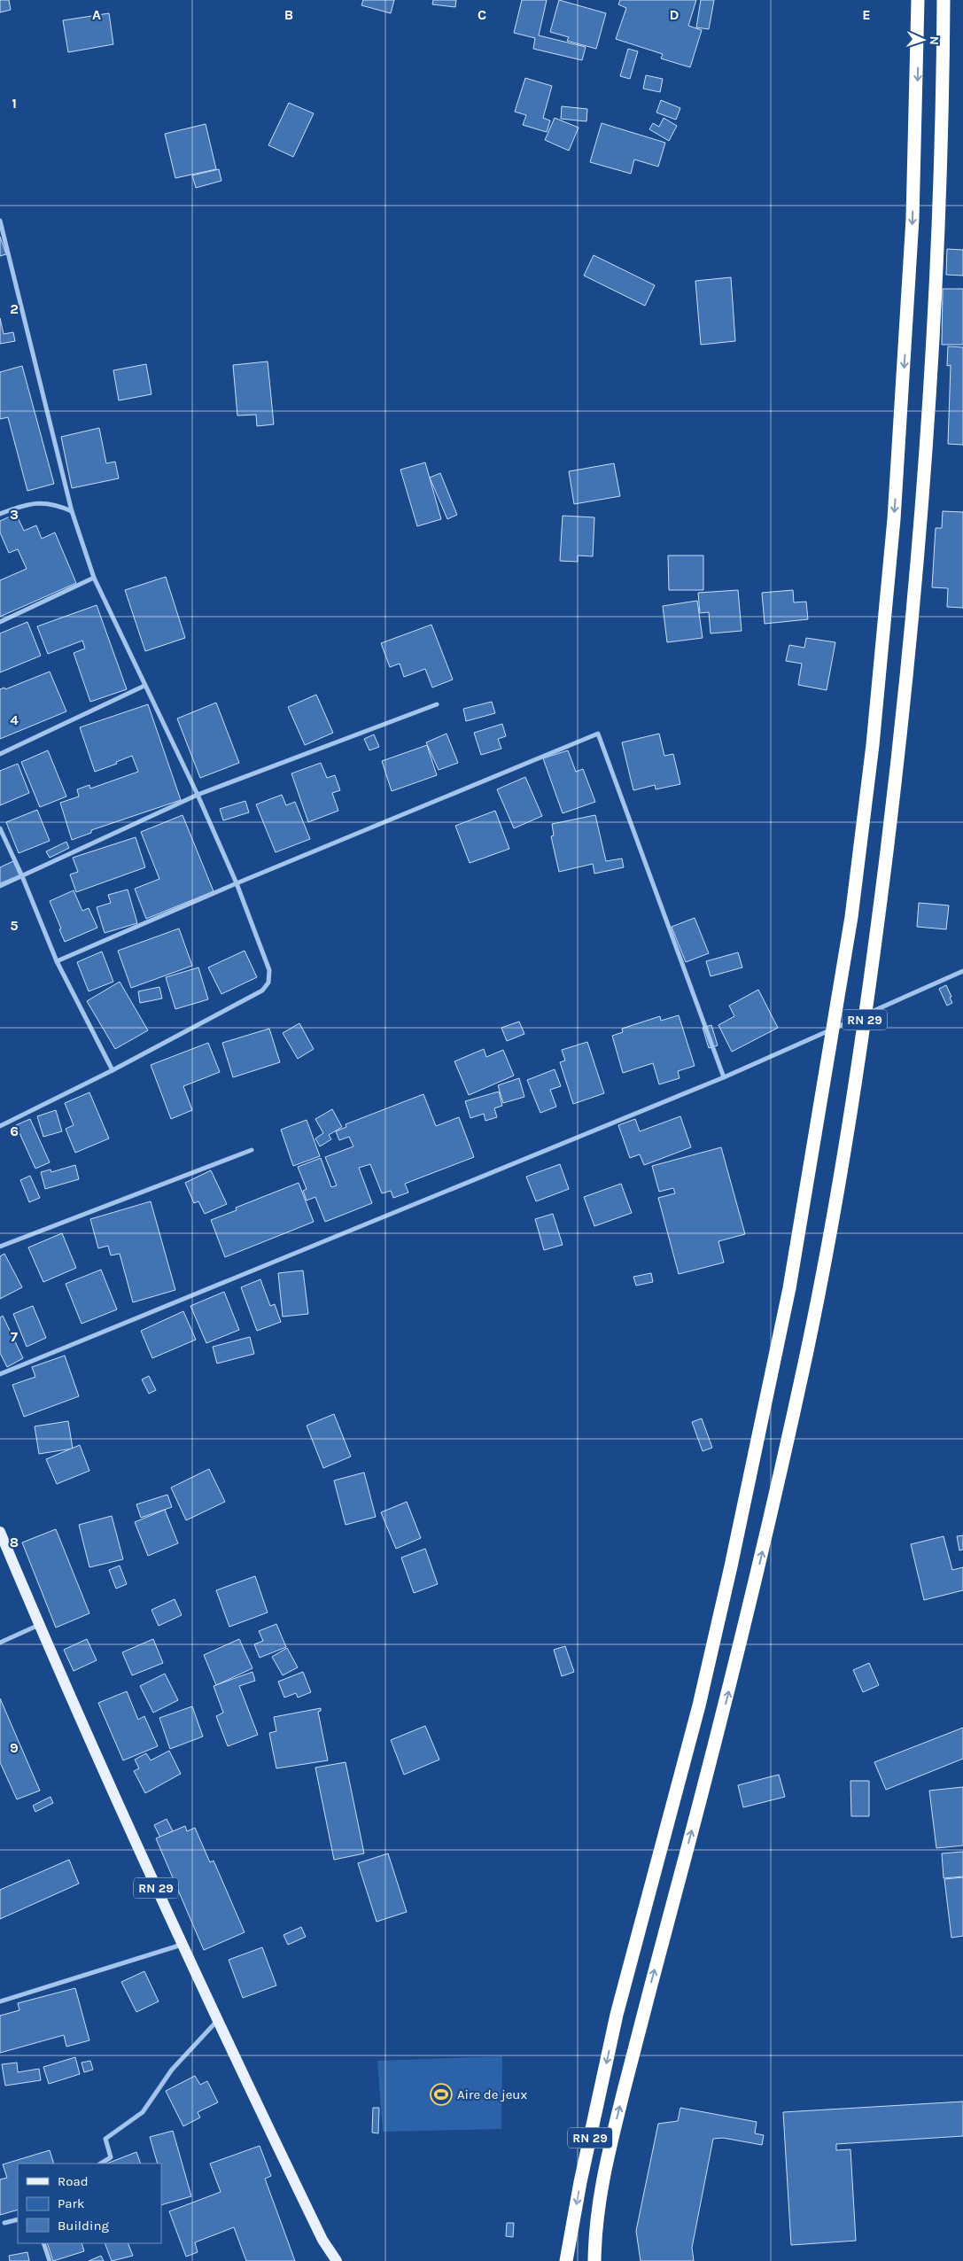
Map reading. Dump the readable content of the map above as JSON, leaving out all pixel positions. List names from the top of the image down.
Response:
{
  "streets": {
    "highway": ["RN 29"]
  },
  "places": {
    "sports": ["Aire de jeux"]
  },
  "legend": ["Road", "Park", "Building"],
  "north": "right",
  "grid": {
    "columns": [
      "A",
      "B",
      "C",
      "D",
      "E"
    ],
    "rows": [
      "1",
      "2",
      "3",
      "4",
      "5",
      "6",
      "7",
      "8",
      "9"
    ]
  }
}
